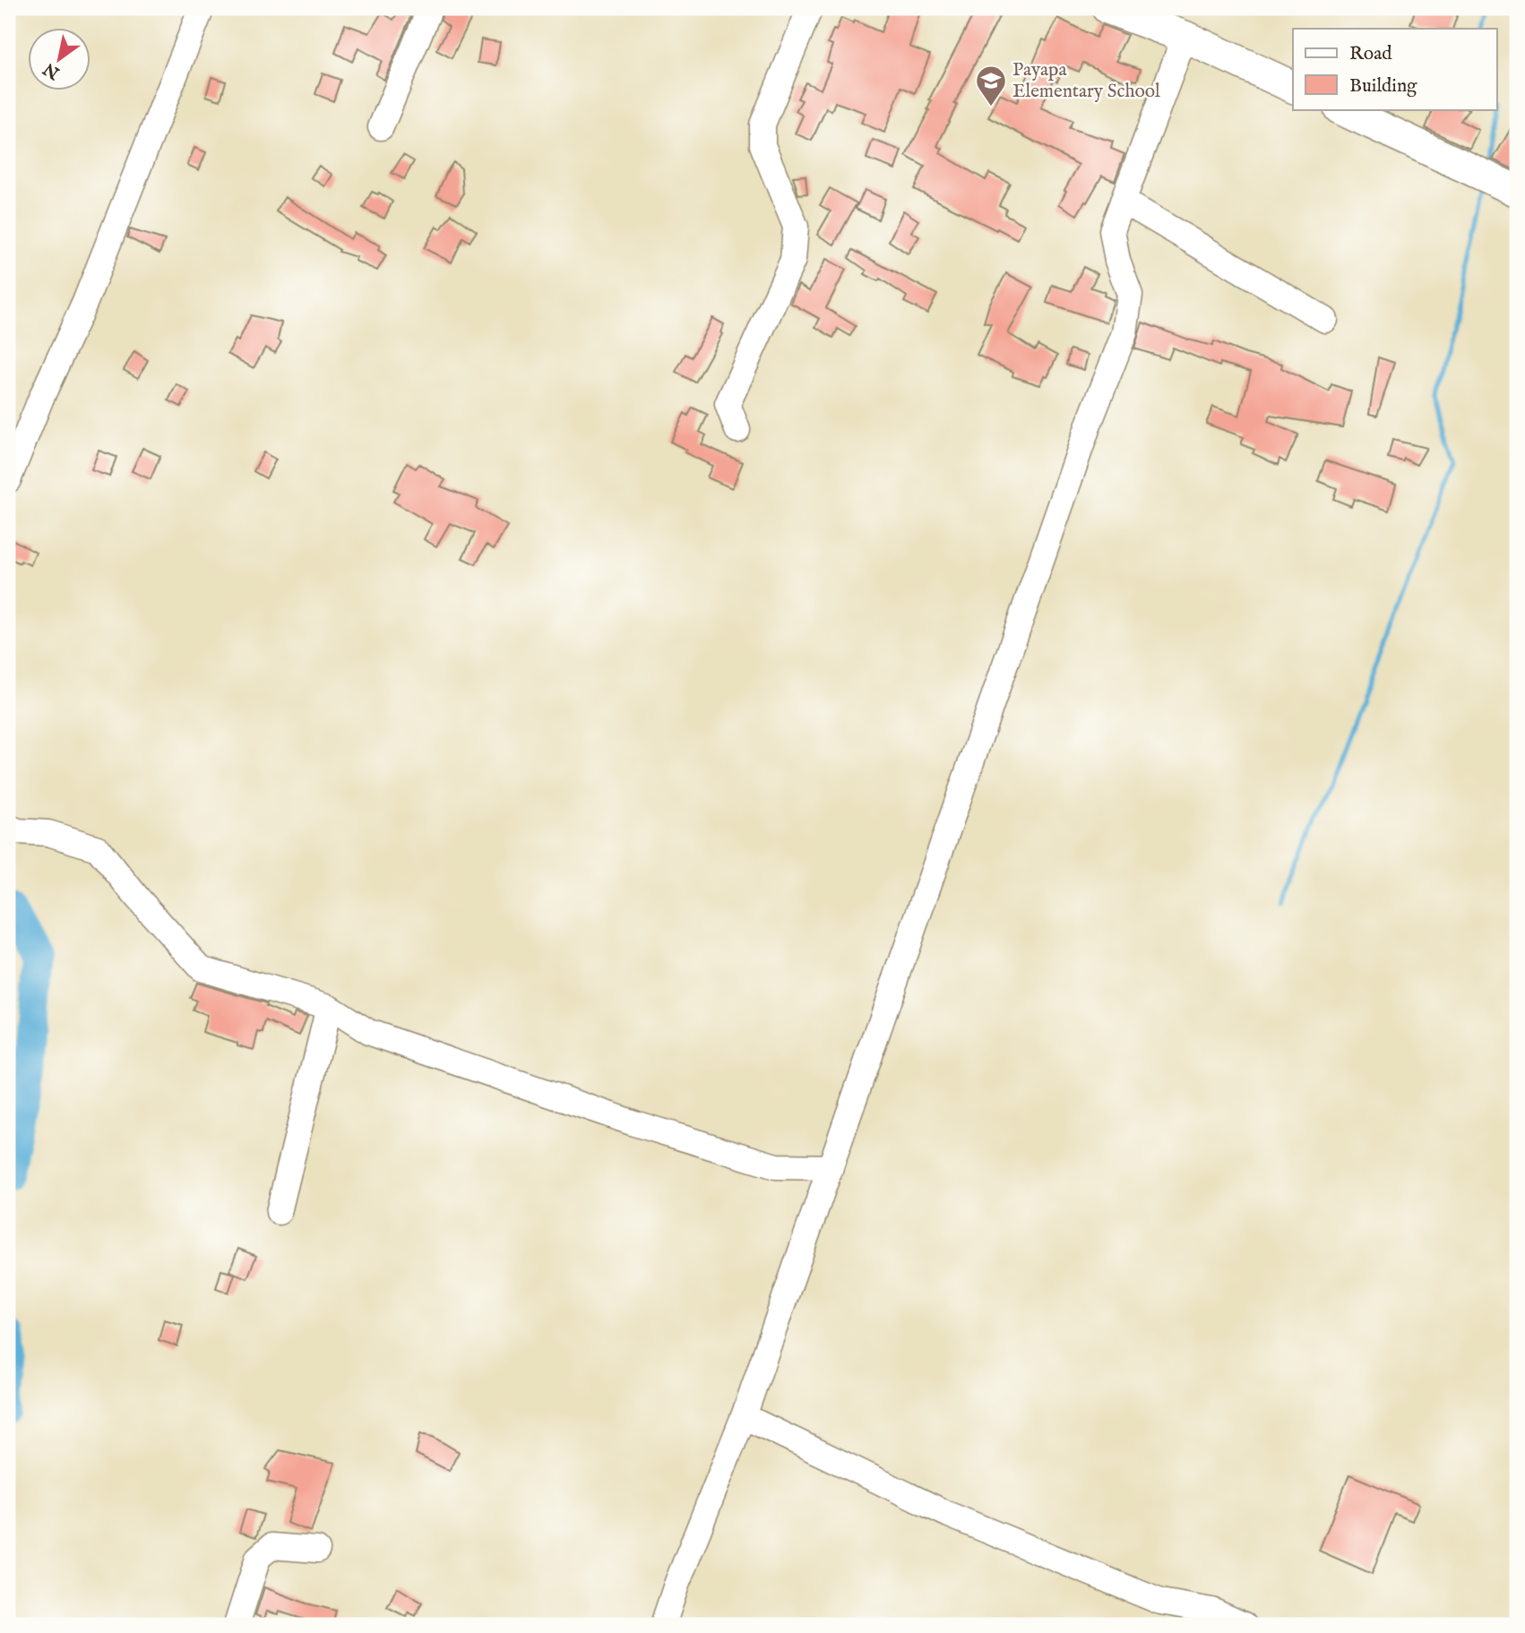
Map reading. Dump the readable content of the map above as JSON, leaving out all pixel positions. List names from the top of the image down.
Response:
{
  "places": {
    "school or university": ["Payapa Elementary School"]
  },
  "legend": ["Road", "Building"],
  "north": "bottom left"
}
